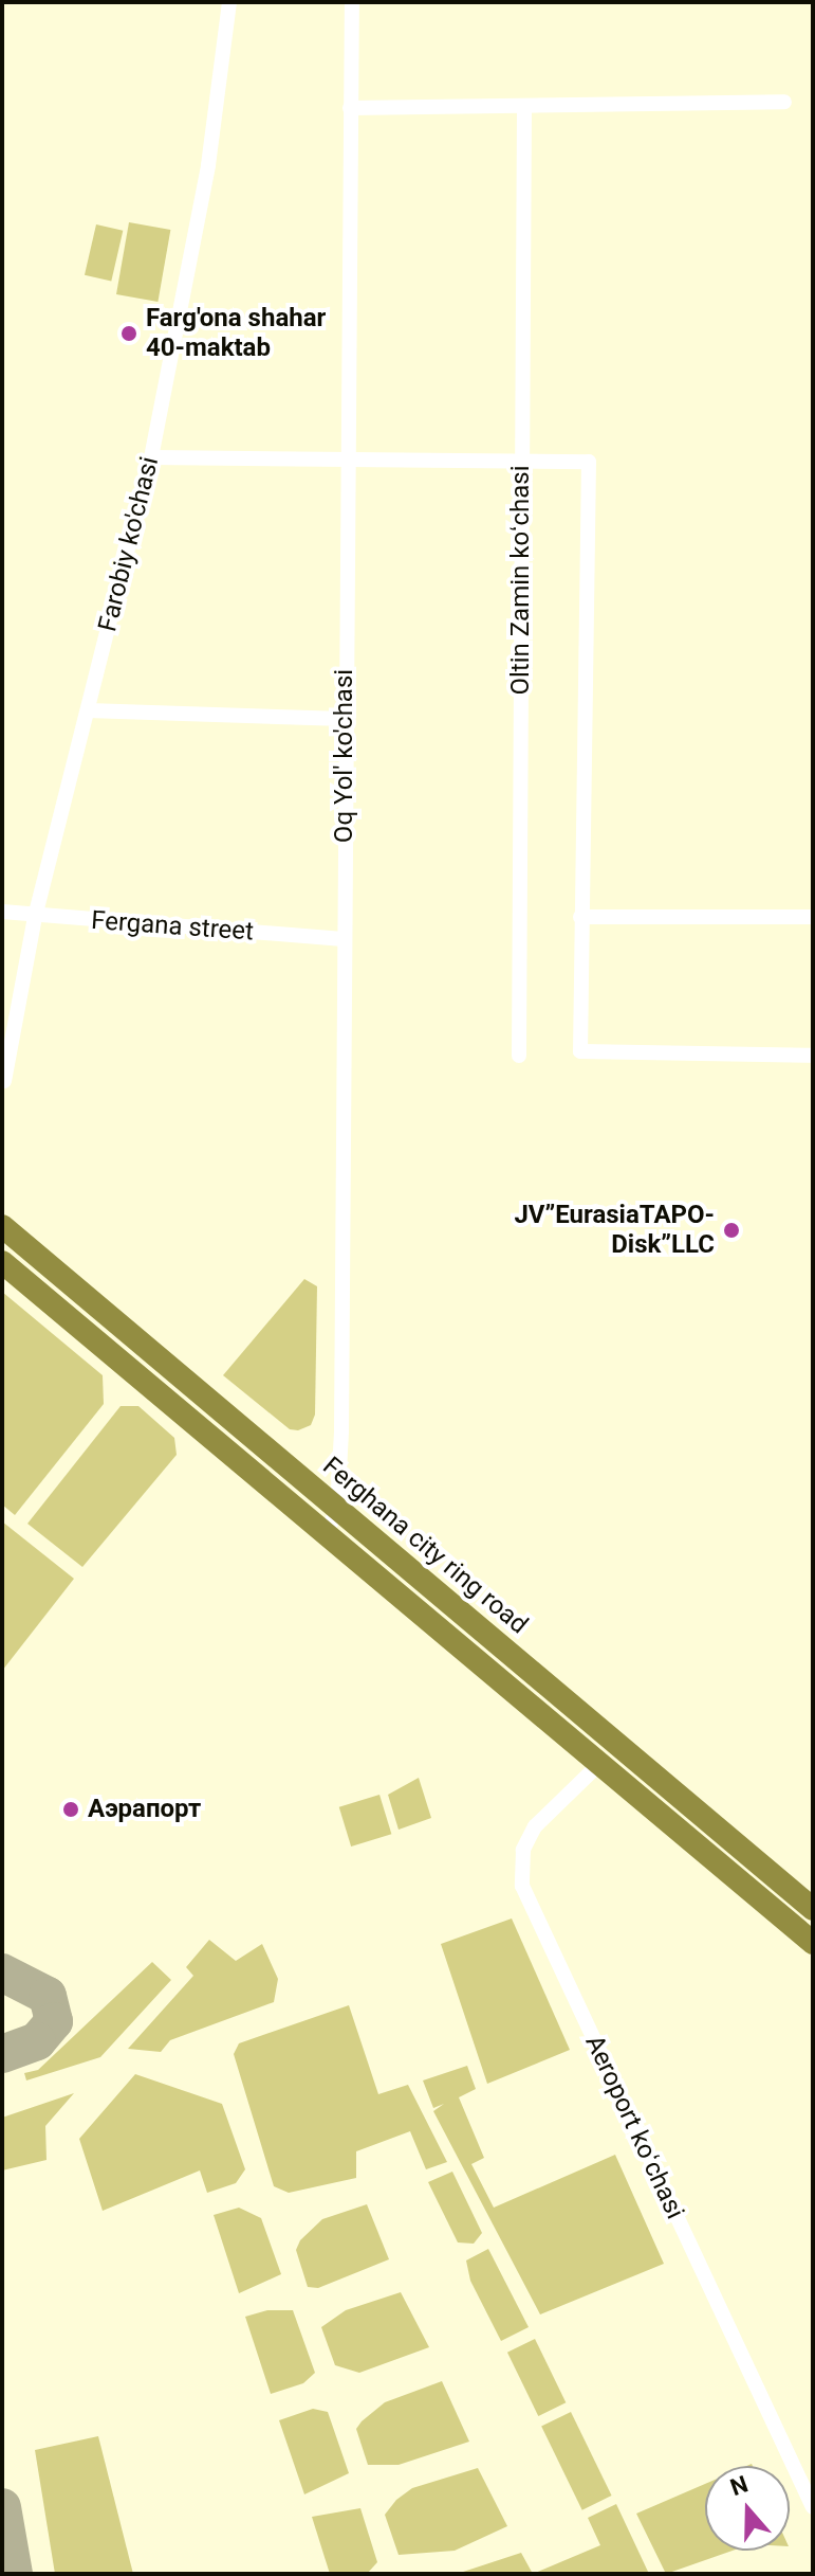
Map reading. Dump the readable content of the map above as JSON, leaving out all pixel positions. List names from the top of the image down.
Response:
{
  "streets": {
    "highway": ["Ferghana city ring road"],
    "street": [
      "Farobiy ko'chasi",
      "Oltin Zamin koʻchasi",
      "Oq Yol' ko'chasi",
      "Fergana street",
      "Aeroport koʻchasi"
    ]
  },
  "crossings": [
    ["Farobiy ko'chasi", "Fergana street"],
    ["Oq Yol' ko'chasi", "Fergana street"],
    ["Oq Yol' ko'chasi", "Ferghana city ring road"],
    ["Ferghana city ring road", "Aeroport koʻchasi"]
  ],
  "places": ["Farg'ona shahar 40-maktab", "JV”EurasiaTAPO- Disk”LLC", "Аэрапорт"],
  "north": "top"
}
